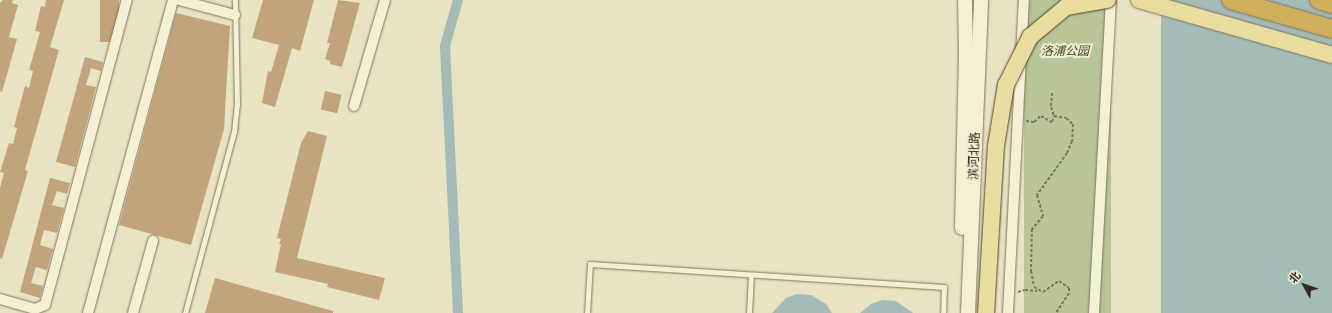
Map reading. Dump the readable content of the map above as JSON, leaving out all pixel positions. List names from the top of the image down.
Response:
{
  "streets": {
    "main road": ["滨河北路"]
  },
  "parks": ["洛浦公园"],
  "north": "top left"
}
